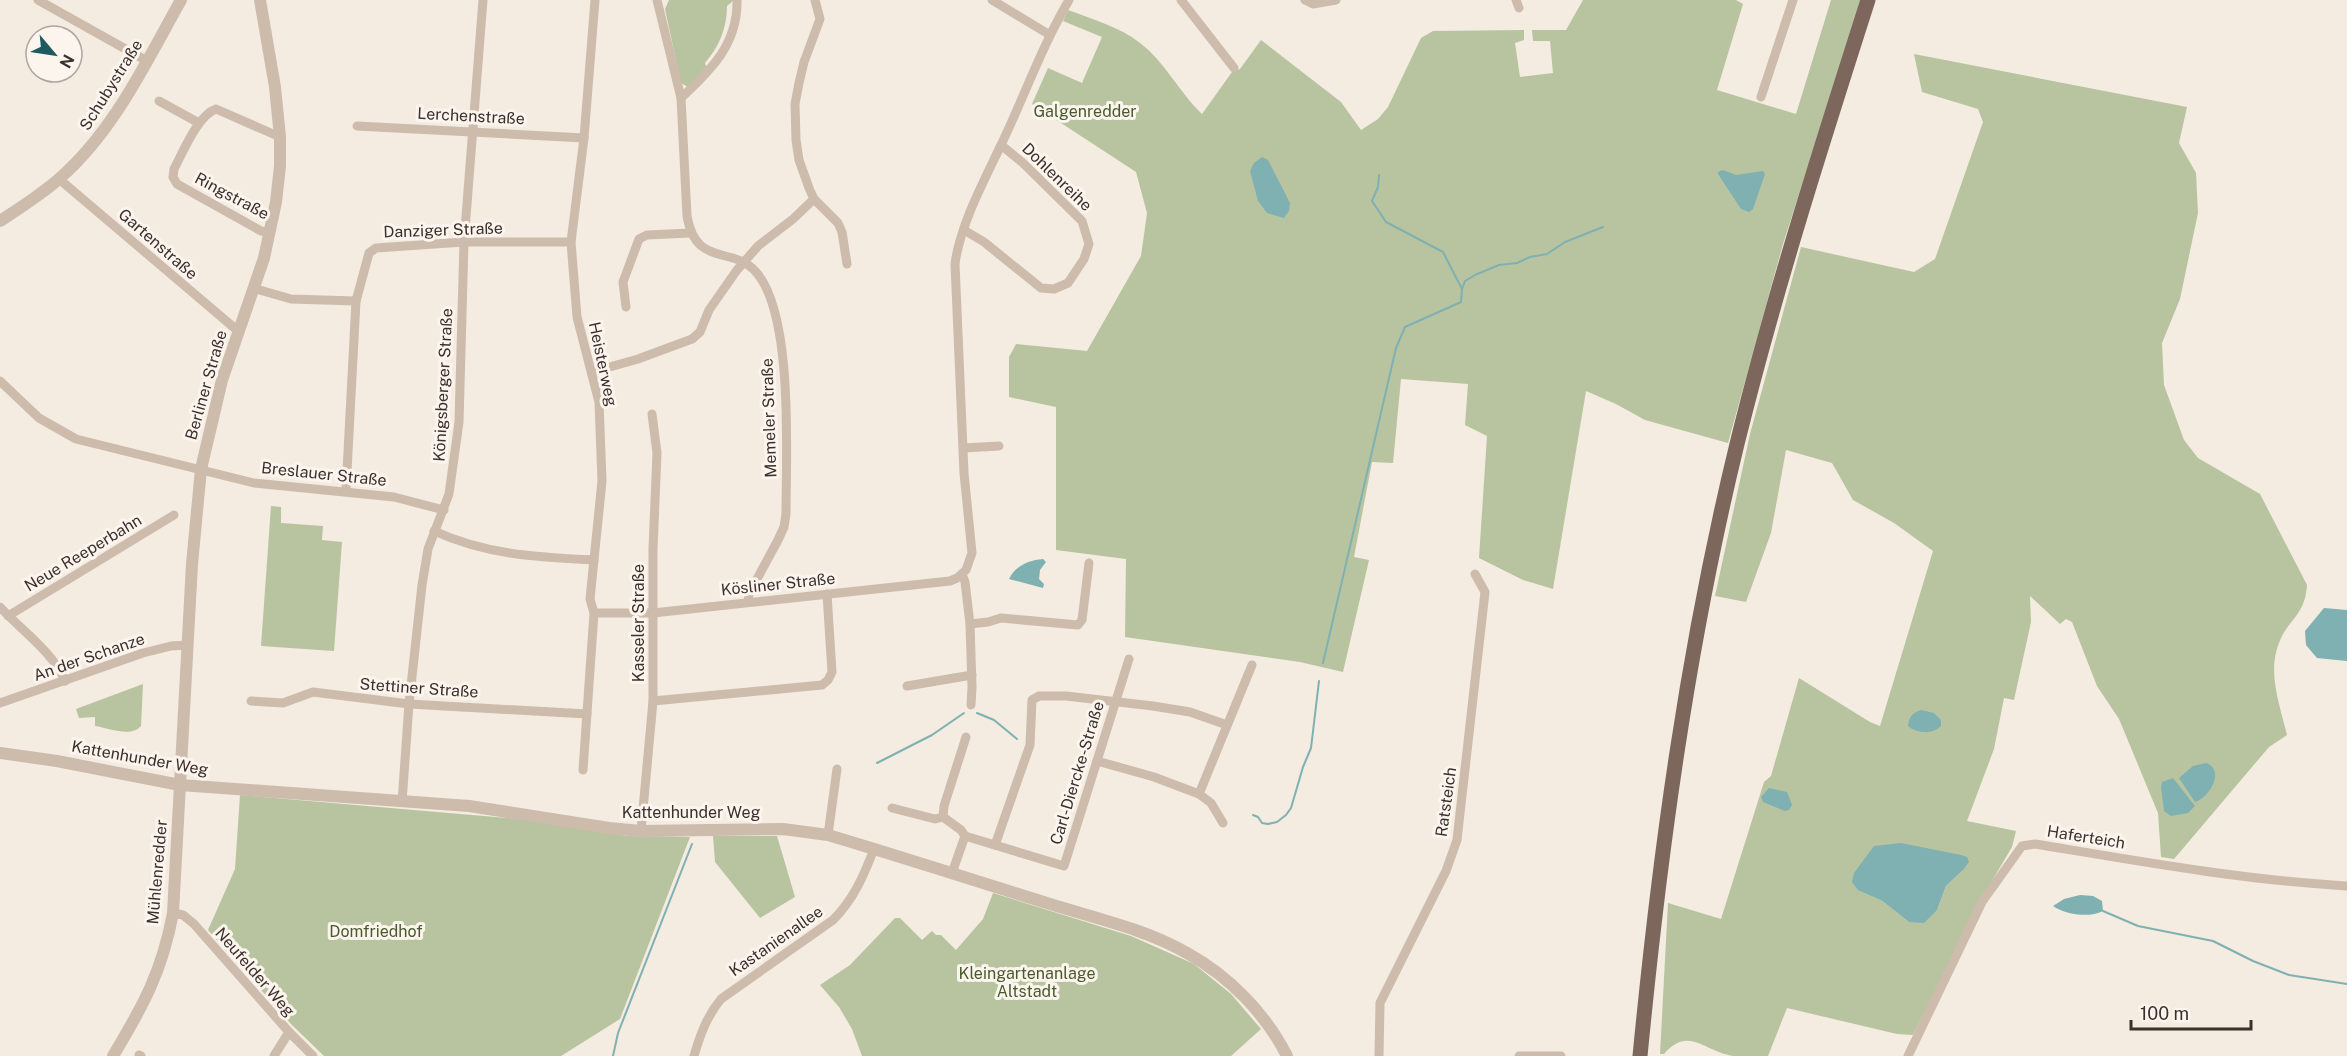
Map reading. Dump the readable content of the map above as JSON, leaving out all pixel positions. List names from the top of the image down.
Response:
{
  "streets": {
    "street": [
      "Schubystraße",
      "Lerchenstraße",
      "Dohlenreihe",
      "Ringstraße",
      "Danziger Straße",
      "Gartenstraße",
      "Heisterweg",
      "Berliner Straße",
      "Königsberger Straße",
      "Memeler Straße",
      "Breslauer Straße",
      "Neue Reeperbahn",
      "Kösliner Straße",
      "Kasseler Straße",
      "An der Schanze",
      "Stettiner Straße",
      "Kattenhunder Weg",
      "Carl-Diercke-Straße",
      "Ratsteich",
      "Haferteich",
      "Mühlenredder",
      "Kastanienallee",
      "Neufelder Weg"
    ]
  },
  "crossings": [
    ["Schubystraße", "Gartenstraße"],
    ["Lerchenstraße", "Heisterweg"],
    ["Lerchenstraße", "Königsberger Straße"],
    ["Ringstraße", "Berliner Straße"],
    ["Danziger Straße", "Heisterweg"],
    ["Danziger Straße", "Königsberger Straße"],
    ["Danziger Straße", "Breslauer Straße"],
    ["Gartenstraße", "Berliner Straße"],
    ["Heisterweg", "Kösliner Straße"],
    ["Heisterweg", "Stettiner Straße"],
    ["Berliner Straße", "Breslauer Straße"],
    ["Berliner Straße", "An der Schanze"],
    ["Berliner Straße", "Kattenhunder Weg"],
    ["Berliner Straße", "Mühlenredder"],
    ["Königsberger Straße", "Breslauer Straße"],
    ["Königsberger Straße", "Stettiner Straße"],
    ["Königsberger Straße", "Kattenhunder Weg"],
    ["Memeler Straße", "Kösliner Straße"],
    ["Kösliner Straße", "Kasseler Straße"],
    ["Kasseler Straße", "Kattenhunder Weg"],
    ["Kattenhunder Weg", "Mühlenredder"],
    ["Kattenhunder Weg", "Kastanienallee"],
    ["Mühlenredder", "Neufelder Weg"]
  ],
  "parks": ["Galgenredder", "Domfriedhof", "Kleingartenanlage Altstadt"],
  "scale_bar": "100 m",
  "north": "bottom right"
}
